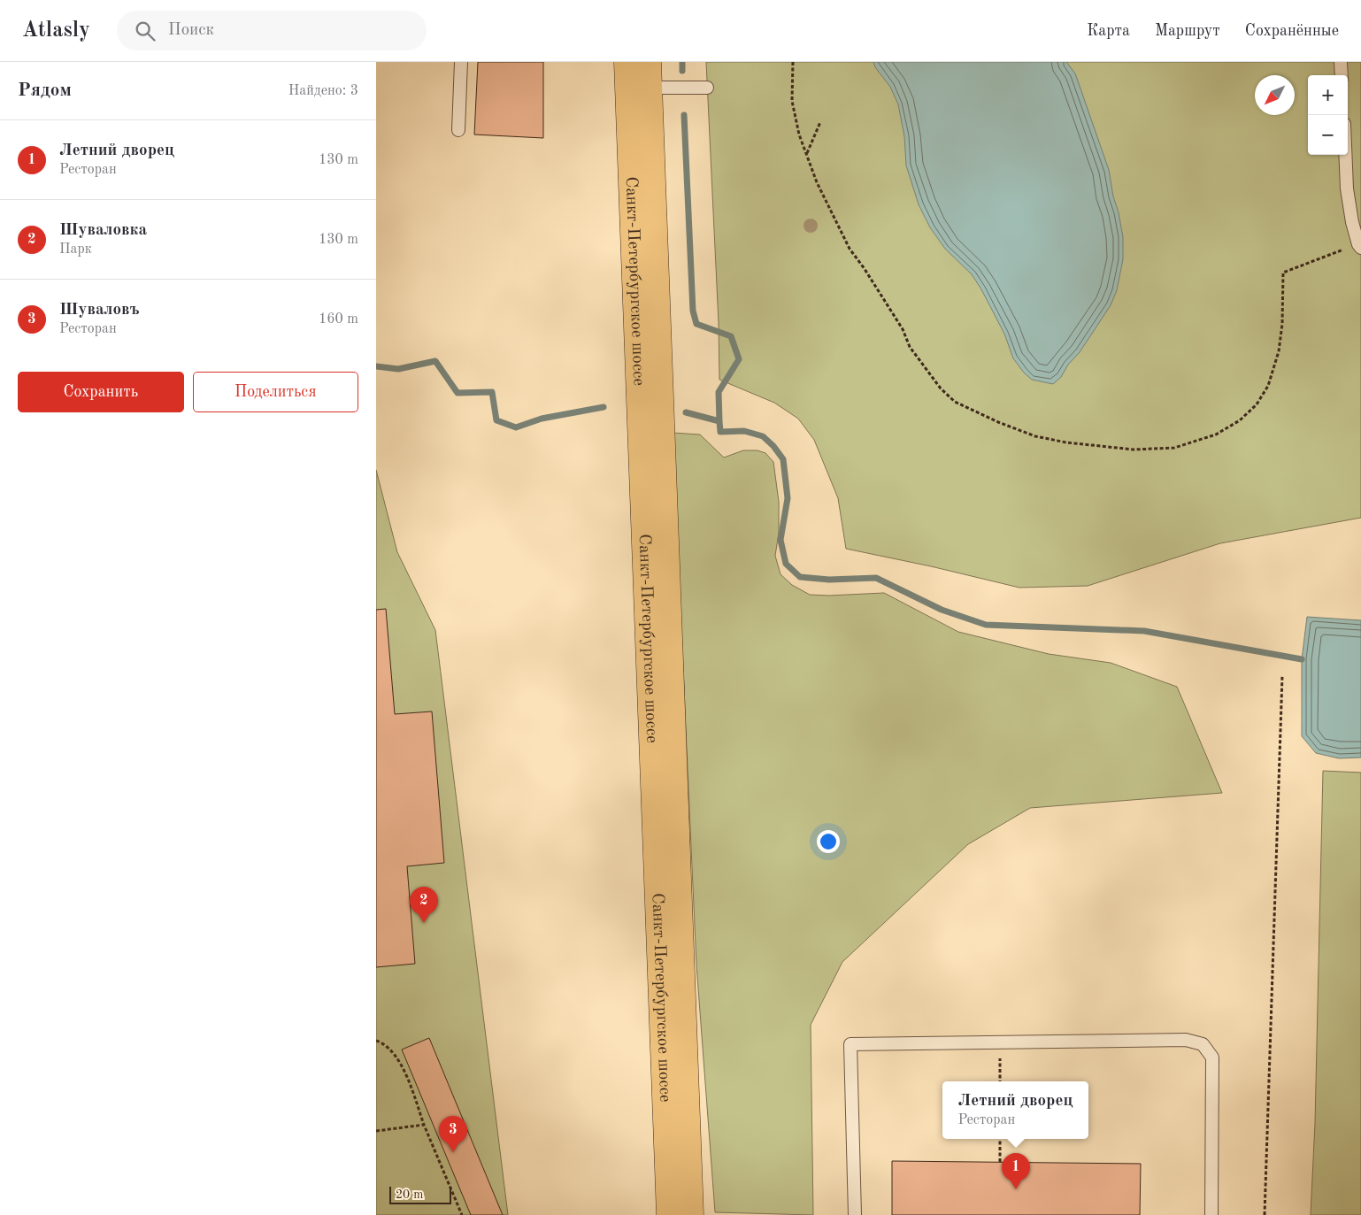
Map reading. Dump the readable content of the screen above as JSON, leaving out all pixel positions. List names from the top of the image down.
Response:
{
  "streets": {
    "main road": ["Санкт-Петербургское шоссе"]
  },
  "scale_bar": "20 m",
  "north": "bottom left",
  "page": {
    "header": "Atlasly",
    "search": "Поиск",
    "nav": ["Карта", "Маршрут", "Сохранённые"],
    "heading": ["Рядом", "Найдено: 3"],
    "map_buttons": ["+", "−"],
    "list": [
      {
        "mark": "1",
        "name": "Летний дворец",
        "note": "Ресторан",
        "value": "130 m"
      },
      {
        "mark": "2",
        "name": "Шуваловка",
        "note": "Парк",
        "value": "130 m"
      },
      {
        "mark": "3",
        "name": "Шуваловъ",
        "note": "Ресторан",
        "value": "160 m"
      }
    ],
    "buttons": ["Сохранить", "Поделиться"],
    "pins": ["2", "3", "1"],
    "popup": ["Летний дворец", "Ресторан"],
    "scale": "20 m"
  }
}
